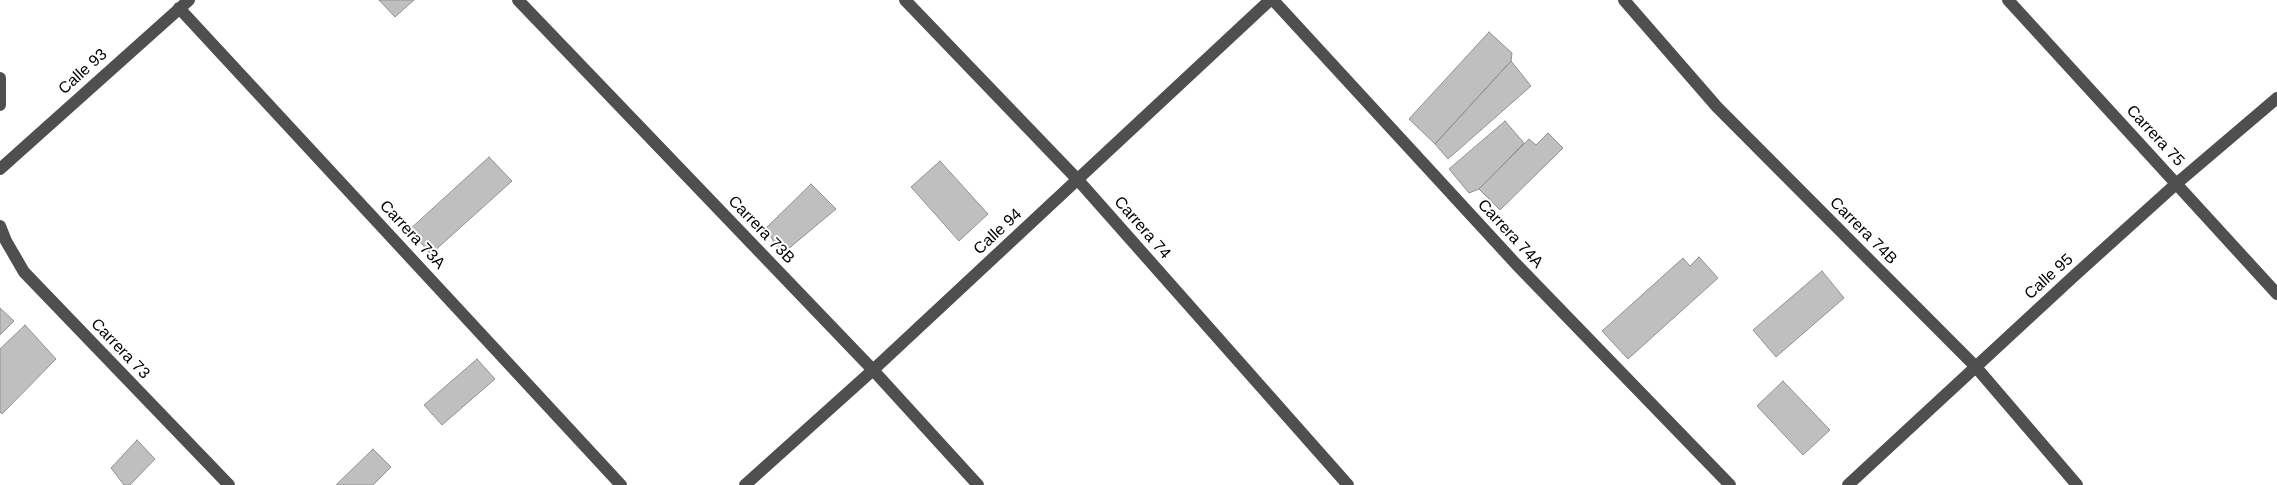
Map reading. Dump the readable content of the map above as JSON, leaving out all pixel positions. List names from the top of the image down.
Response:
{
  "streets": {
    "street": [
      "Calle 93",
      "Carrera 75",
      "Carrera 74",
      "Carrera 73B",
      "Carrera 74B",
      "Calle 94",
      "Carrera 74A",
      "Carrera 73A",
      "Calle 95",
      "Carrera 73"
    ]
  },
  "crossings": [
    ["Calle 93", "Carrera 73A"],
    ["Carrera 75", "Calle 95"],
    ["Carrera 74", "Calle 94"],
    ["Carrera 73B", "Calle 94"],
    ["Carrera 74B", "Calle 95"],
    ["Calle 94", "Carrera 74A"]
  ]
}
